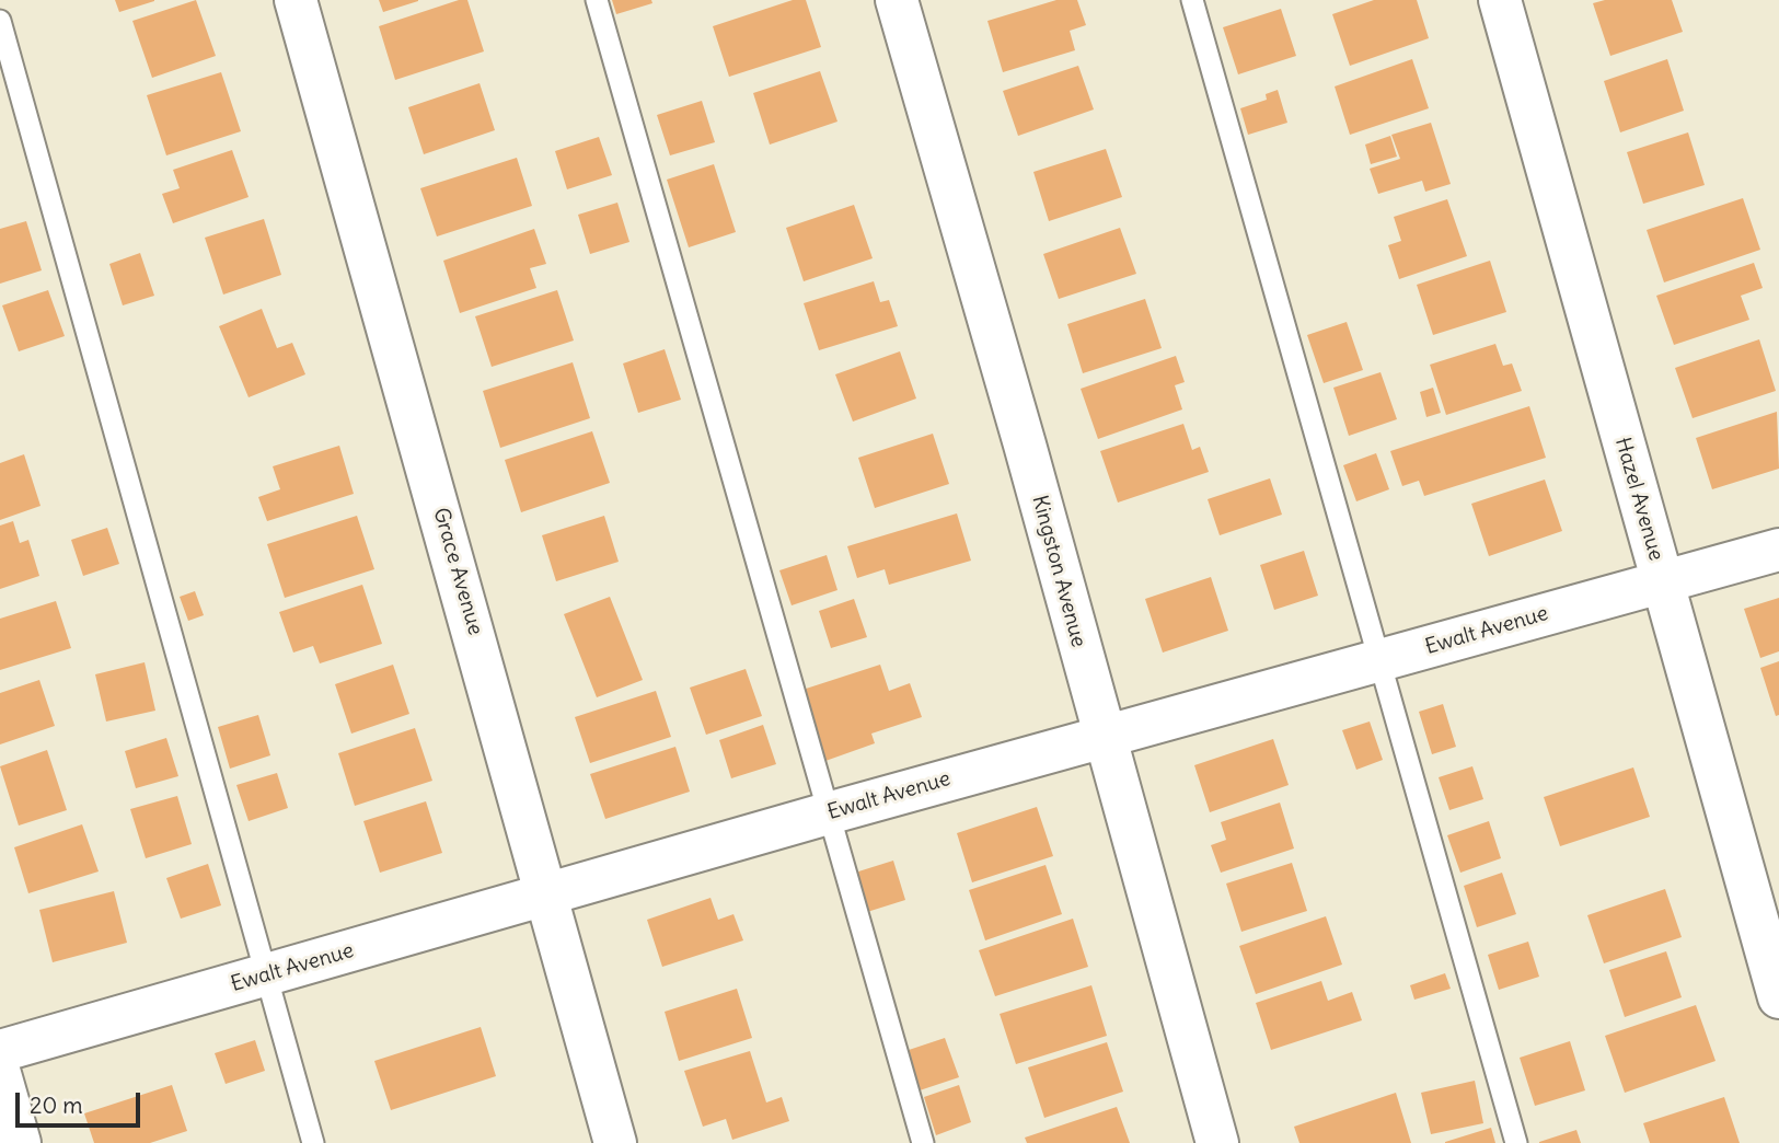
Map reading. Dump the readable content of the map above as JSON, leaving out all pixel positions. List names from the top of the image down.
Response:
{
  "streets": {
    "street": [
      "Hazel Avenue",
      "Grace Avenue",
      "Kingston Avenue",
      "Ewalt Avenue"
    ]
  },
  "crossings": [
    ["Hazel Avenue", "Ewalt Avenue"],
    ["Grace Avenue", "Ewalt Avenue"],
    ["Kingston Avenue", "Ewalt Avenue"]
  ],
  "scale_bar": "20 m"
}
